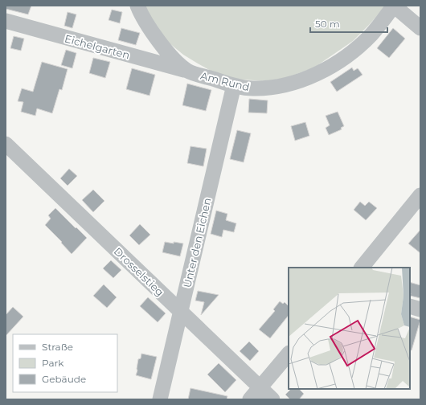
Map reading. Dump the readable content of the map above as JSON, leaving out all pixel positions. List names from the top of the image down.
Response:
{
  "streets": {
    "street": [
      "Eichelgarten",
      "Am Rund",
      "Unter den Eichen",
      "Drosselstieg"
    ]
  },
  "crossings": [
    ["Eichelgarten", "Am Rund"],
    ["Am Rund", "Unter den Eichen"],
    ["Unter den Eichen", "Drosselstieg"]
  ],
  "legend": ["Straße", "Park", "Gebäude"],
  "scale_bar": "50 m"
}
